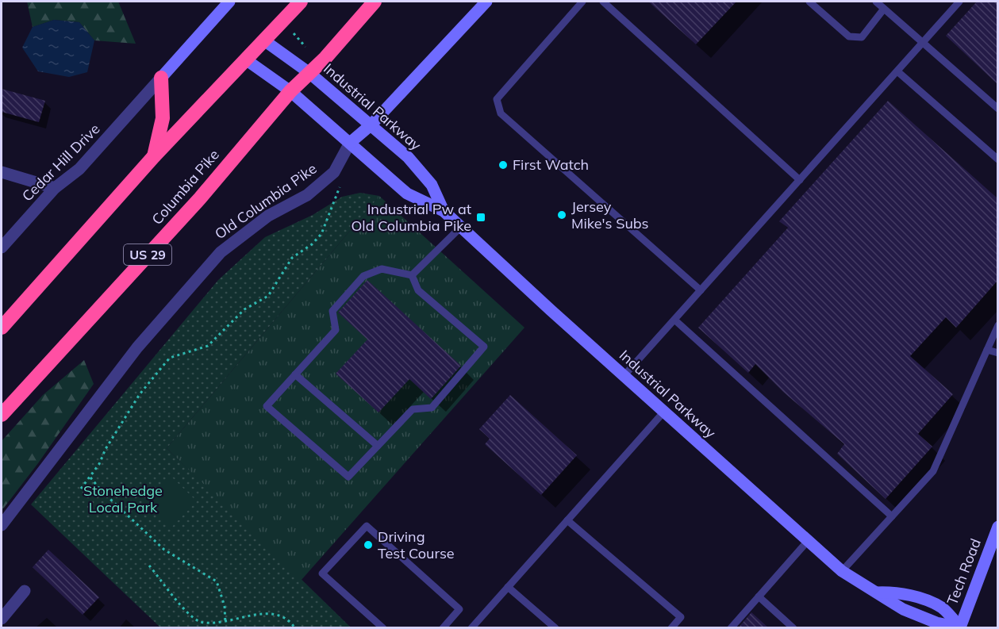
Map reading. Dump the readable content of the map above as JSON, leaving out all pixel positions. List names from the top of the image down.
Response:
{
  "streets": {
    "highway": ["Columbia Pike", "US 29"],
    "street": [
      "Industrial Parkway",
      "Cedar Hill Drive",
      "Old Columbia Pike",
      "Tech Road"
    ]
  },
  "crossings": [
    ["Industrial Parkway", "Columbia Pike"],
    ["Industrial Parkway", "Old Columbia Pike"],
    ["Industrial Parkway", "Tech Road"]
  ],
  "parks": ["Stonehedge Local Park"],
  "places": {
    "other": ["First Watch", "Jersey Mike's Subs", "Driving Test Course"],
    "transit": ["Industrial Pw at Old Columbia Pike"]
  }
}
